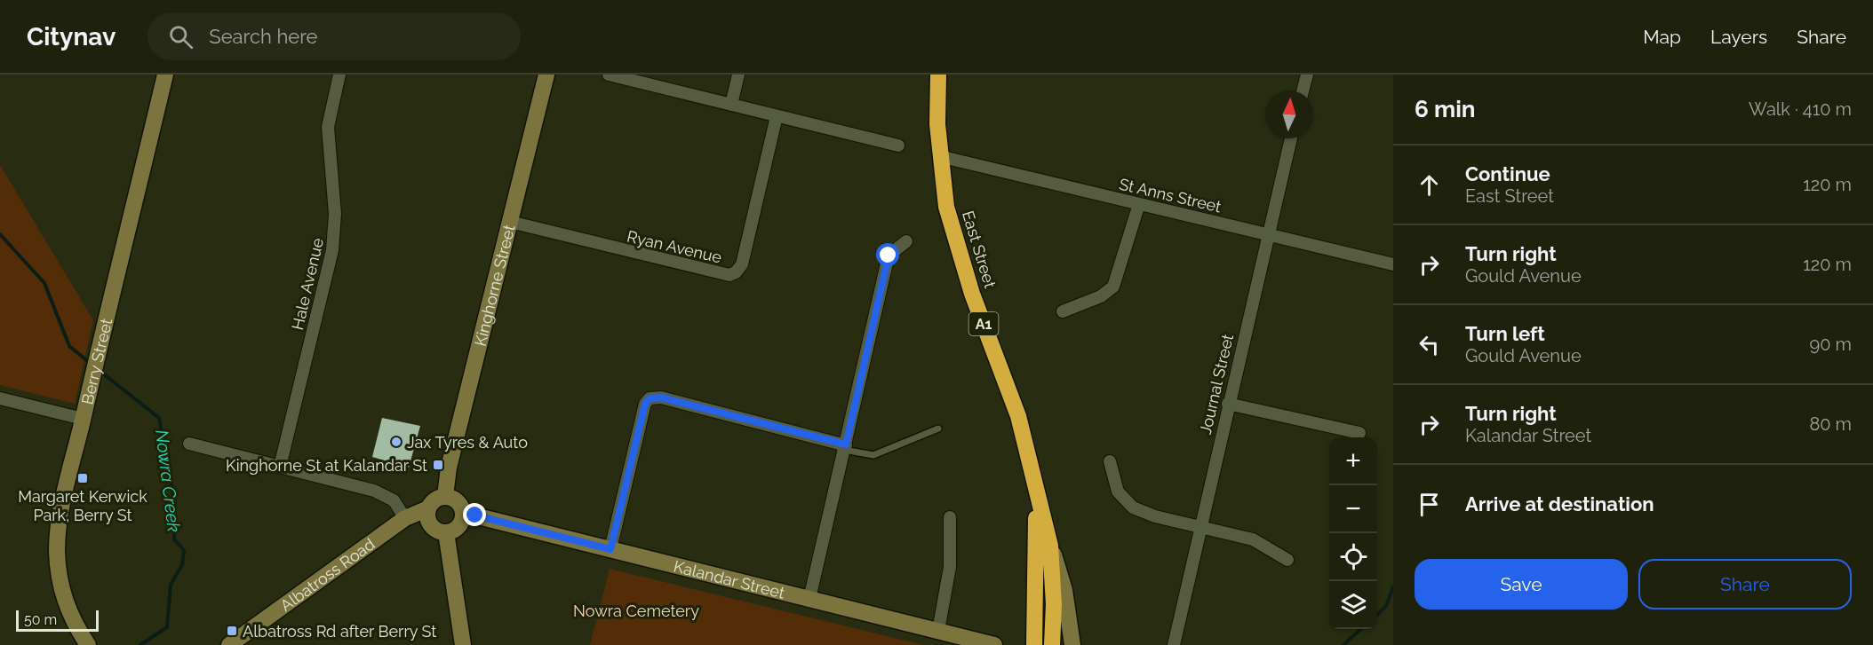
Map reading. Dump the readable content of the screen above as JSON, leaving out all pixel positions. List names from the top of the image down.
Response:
{
  "streets": {
    "highway": ["East Street", "A1"],
    "main road": [
      "Kinghorne Street",
      "Berry Street",
      "Albatross Road",
      "Kalandar Street"
    ],
    "street": [
      "St Anns Street",
      "Ryan Avenue",
      "Hale Avenue",
      "Journal Street"
    ]
  },
  "crossings": [
    ["St Anns Street", "East Street"],
    ["St Anns Street", "Journal Street"],
    ["Ryan Avenue", "Kinghorne Street"],
    ["Kinghorne Street", "Albatross Road"],
    ["Kinghorne Street", "Kalandar Street"],
    ["Albatross Road", "Kalandar Street"]
  ],
  "water": ["Nowra Creek"],
  "parks": ["Nowra Cemetery"],
  "places": {
    "other": ["Jax Tyres & Auto"],
    "transit": ["Kinghorne St at Kalandar St", "Margaret Kerwick Park, Berry St", "Albatross Rd after Berry St"]
  },
  "scale_bar": "50 m",
  "north": "top",
  "page": {
    "header": "Citynav",
    "search": "Search here",
    "nav": ["Map", "Layers", "Share"],
    "heading": ["6 min", "Walk · 410 m"],
    "list": [
      ["Continue", "East Street", "120 m"],
      ["Turn right", "Gould Avenue", "120 m"],
      ["Turn left", "Gould Avenue", "90 m"],
      ["Turn right", "Kalandar Street", "80 m"],
      "Arrive at destination"
    ],
    "map_buttons": ["+", "−"],
    "buttons": ["Save", "Share"],
    "scale": "50 m"
  }
}
